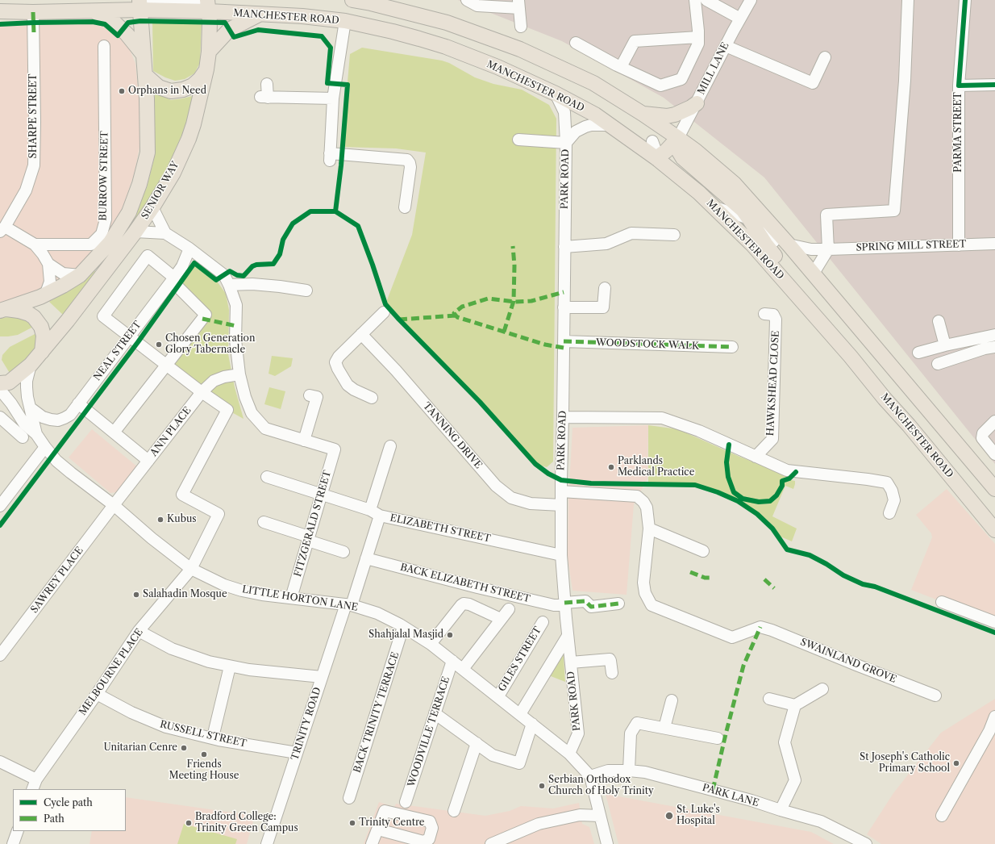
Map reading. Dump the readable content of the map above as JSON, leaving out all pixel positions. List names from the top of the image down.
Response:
{
  "streets": {
    "main road": ["MANCHESTER ROAD", "SENIOR WAY"],
    "street": [
      "MILL LANE",
      "SHARPE STREET",
      "PARMA STREET",
      "BURROW STREET",
      "PARK ROAD",
      "SPRING MILL STREET",
      "WOODSTOCK WALK",
      "NEAL STREET",
      "HAWKSHEAD CLOSE",
      "ANN PLACE",
      "TANNING DRIVE",
      "FITZGERALD STREET",
      "ELIZABETH STREET",
      "SAWREY PLACE",
      "BACK ELIZABETH STREET",
      "LITTLE HORTON LANE",
      "GILES STREET",
      "SWAINLAND GROVE",
      "MELBOURNE PLACE",
      "BACK TRINITY TERRACE",
      "TRINITY ROAD",
      "WOODVILLE TERRACE",
      "RUSSELL STREET",
      "PARK LANE"
    ]
  },
  "crossings": [
    ["MANCHESTER ROAD", "SHARPE STREET"],
    ["MANCHESTER ROAD", "PARK ROAD"],
    ["MANCHESTER ROAD", "SENIOR WAY"],
    ["PARMA STREET", "SPRING MILL STREET"],
    ["PARK ROAD", "WOODSTOCK WALK"],
    ["PARK ROAD", "TANNING DRIVE"],
    ["PARK ROAD", "ELIZABETH STREET"],
    ["PARK ROAD", "BACK ELIZABETH STREET"],
    ["PARK ROAD", "LITTLE HORTON LANE"],
    ["SENIOR WAY", "LITTLE HORTON LANE"],
    ["NEAL STREET", "LITTLE HORTON LANE"],
    ["ANN PLACE", "SAWREY PLACE"],
    ["ANN PLACE", "LITTLE HORTON LANE"],
    ["ANN PLACE", "MELBOURNE PLACE"],
    ["FITZGERALD STREET", "ELIZABETH STREET"],
    ["FITZGERALD STREET", "LITTLE HORTON LANE"],
    ["ELIZABETH STREET", "TRINITY ROAD"],
    ["SAWREY PLACE", "LITTLE HORTON LANE"],
    ["BACK ELIZABETH STREET", "TRINITY ROAD"],
    ["LITTLE HORTON LANE", "GILES STREET"],
    ["LITTLE HORTON LANE", "MELBOURNE PLACE"],
    ["LITTLE HORTON LANE", "BACK TRINITY TERRACE"],
    ["LITTLE HORTON LANE", "TRINITY ROAD"],
    ["LITTLE HORTON LANE", "WOODVILLE TERRACE"],
    ["LITTLE HORTON LANE", "PARK LANE"],
    ["MELBOURNE PLACE", "RUSSELL STREET"],
    ["TRINITY ROAD", "RUSSELL STREET"]
  ],
  "places": [
    "Orphans in Need",
    "Chosen Generation Glory Tabernacle",
    "Parklands Medical Practice",
    "Kubus",
    "Salahadin Mosque",
    "Shahjalal Masjid",
    "Unitarian Cenre",
    "Friends Meeting House",
    "St Joseph's Catholic Primary School",
    "Serbian Orthodox Church of Holy Trinity",
    "St. Luke's Hospital",
    "Bradford College: Trinity Green Campus",
    "Trinity Centre"
  ],
  "legend": ["Cycle path", "Path"]
}
